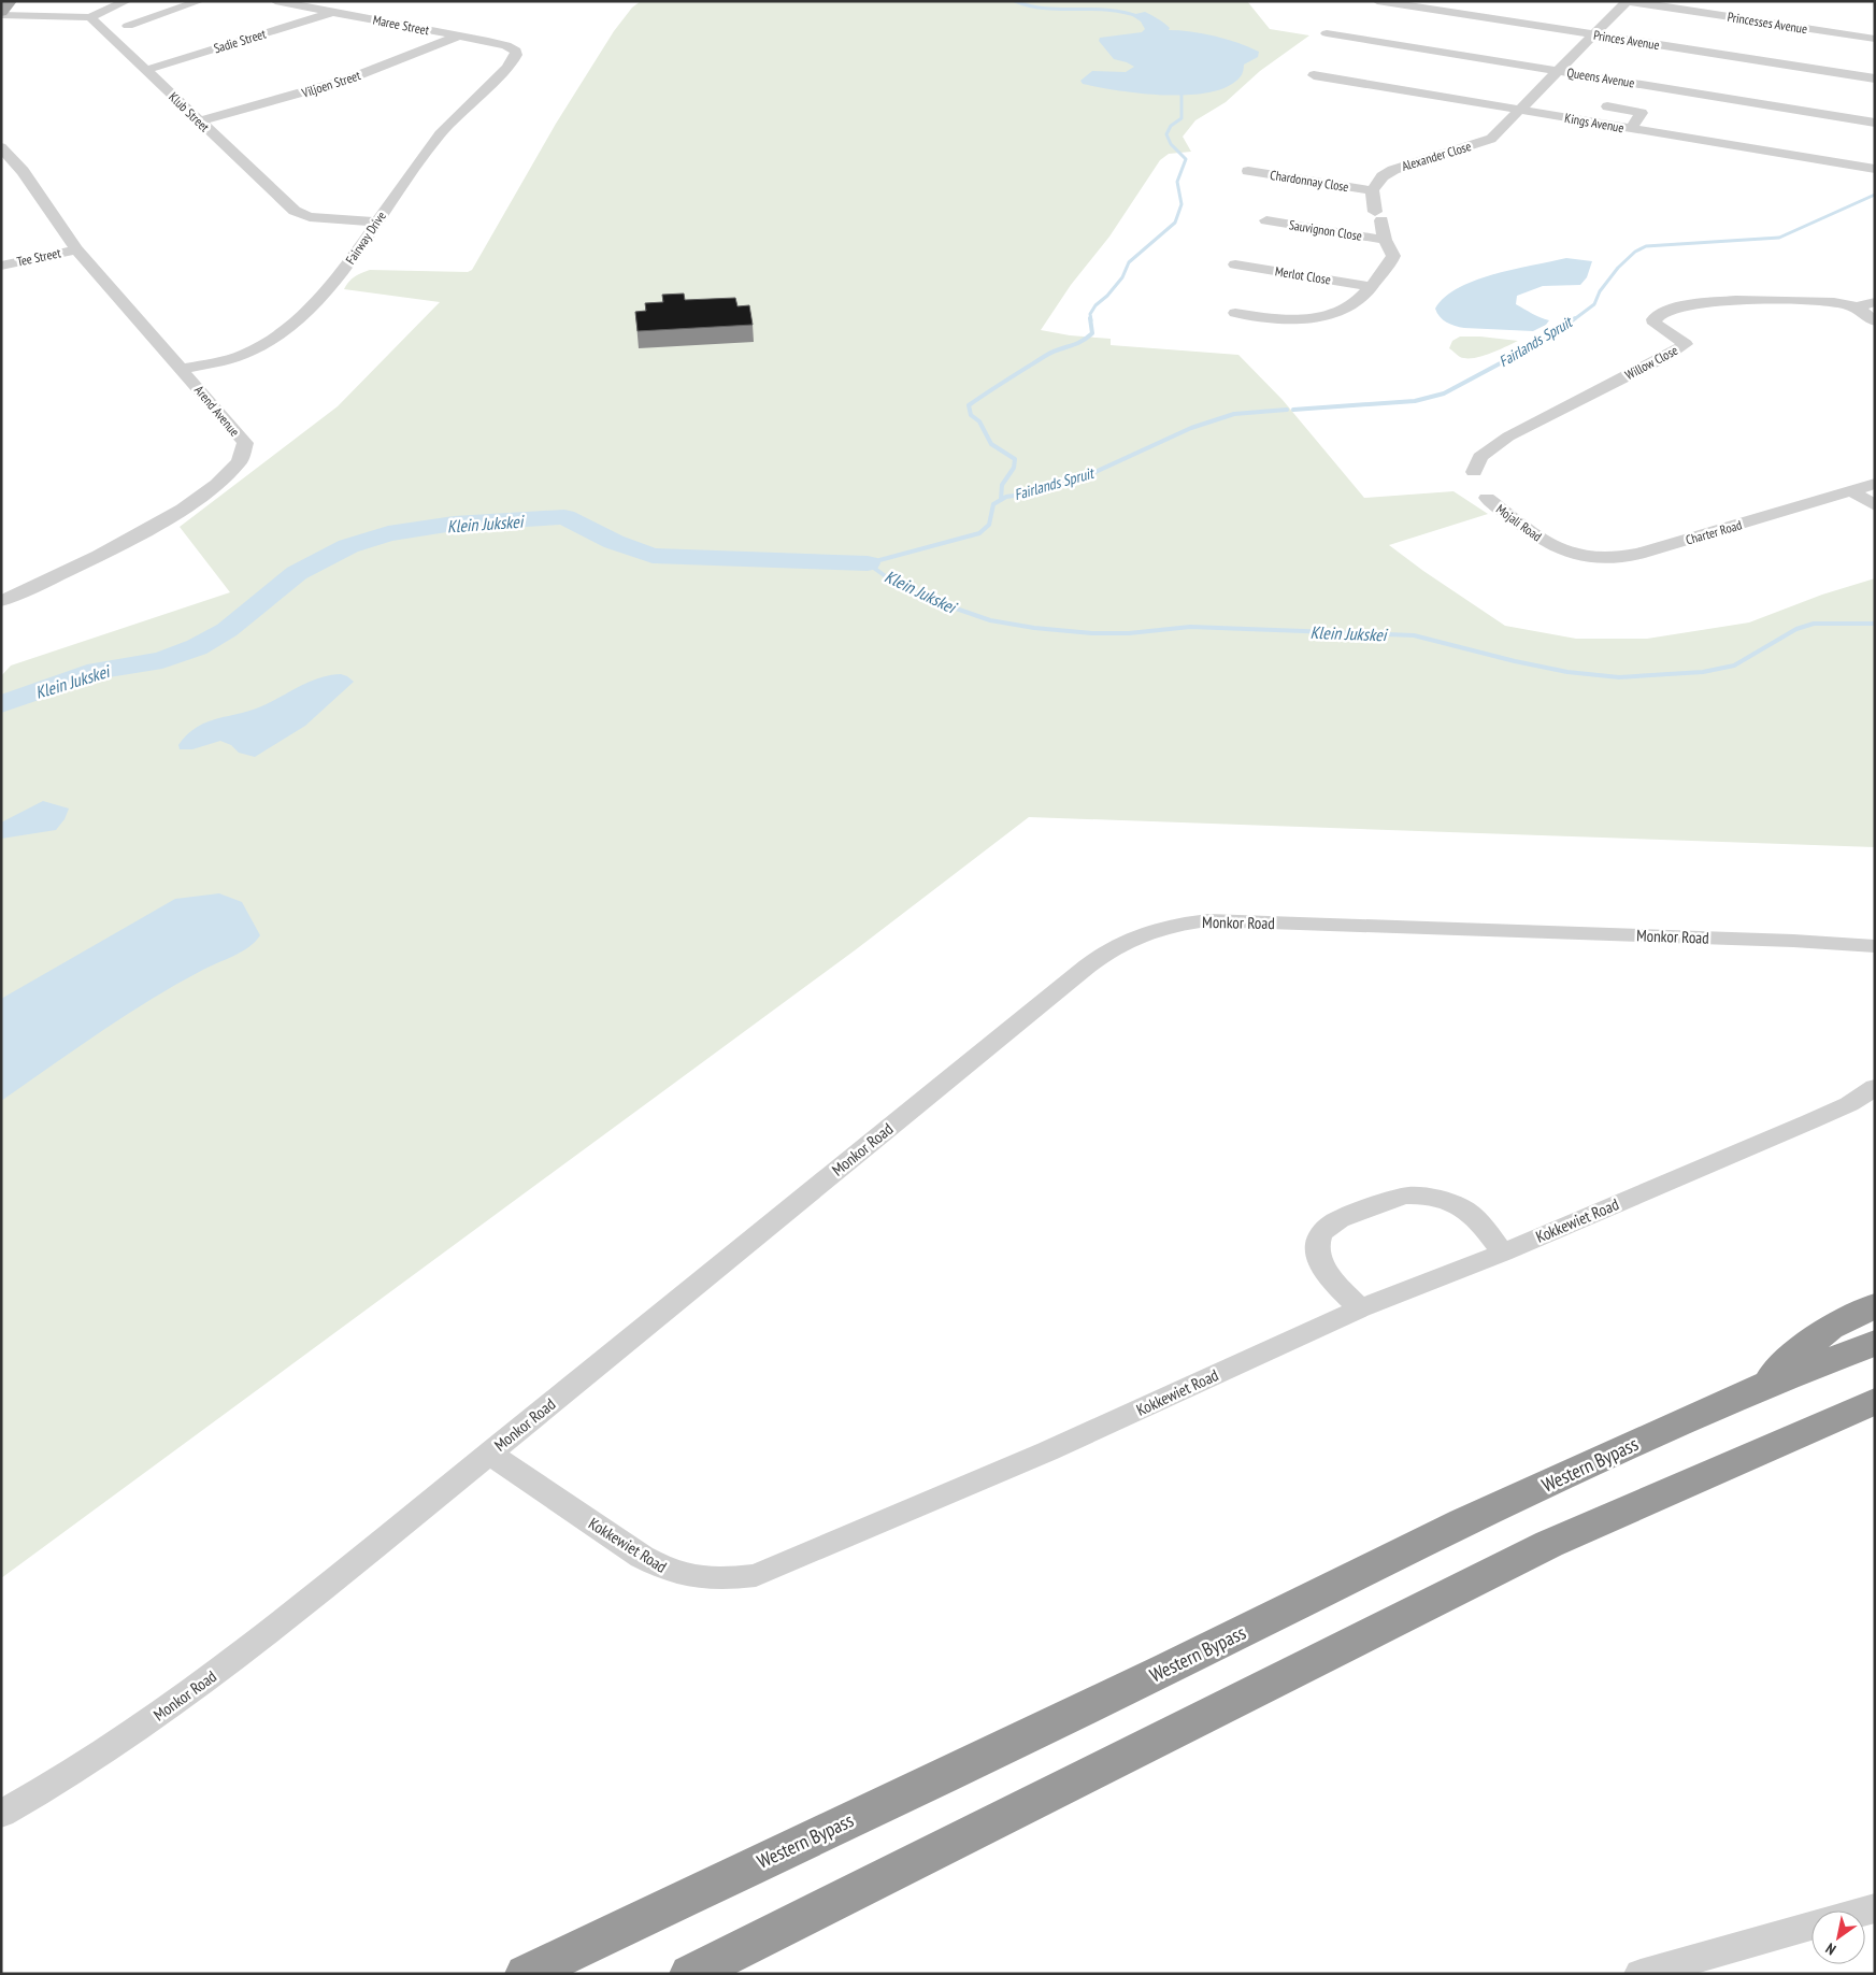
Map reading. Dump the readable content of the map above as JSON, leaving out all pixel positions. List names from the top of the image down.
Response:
{
  "streets": {
    "highway": ["Western Bypass"],
    "street": [
      "Princesses Avenue",
      "Maree Street",
      "Princes Avenue",
      "Sadie Street",
      "Queens Avenue",
      "Viljoen Street",
      "Klub Street",
      "Kings Avenue",
      "Alexander Close",
      "Chardonnay Close",
      "Sauvignon Close",
      "Fairway Drive",
      "Tee Street",
      "Merlot Close",
      "Willow Close",
      "Arend Avenue",
      "Mojali Road",
      "Charter Road",
      "Monkor Road",
      "Kokkewiet Road"
    ]
  },
  "crossings": [
    ["Princesses Avenue", "Alexander Close"],
    ["Maree Street", "Sadie Street"],
    ["Maree Street", "Viljoen Street"],
    ["Maree Street", "Fairway Drive"],
    ["Princes Avenue", "Alexander Close"],
    ["Sadie Street", "Klub Street"],
    ["Queens Avenue", "Alexander Close"],
    ["Viljoen Street", "Klub Street"],
    ["Klub Street", "Fairway Drive"],
    ["Kings Avenue", "Alexander Close"],
    ["Alexander Close", "Chardonnay Close"],
    ["Fairway Drive", "Arend Avenue"],
    ["Tee Street", "Arend Avenue"],
    ["Mojali Road", "Charter Road"],
    ["Monkor Road", "Kokkewiet Road"]
  ],
  "water": ["Fairlands Spruit", "Klein Jukskei"],
  "north": "bottom left"
}
